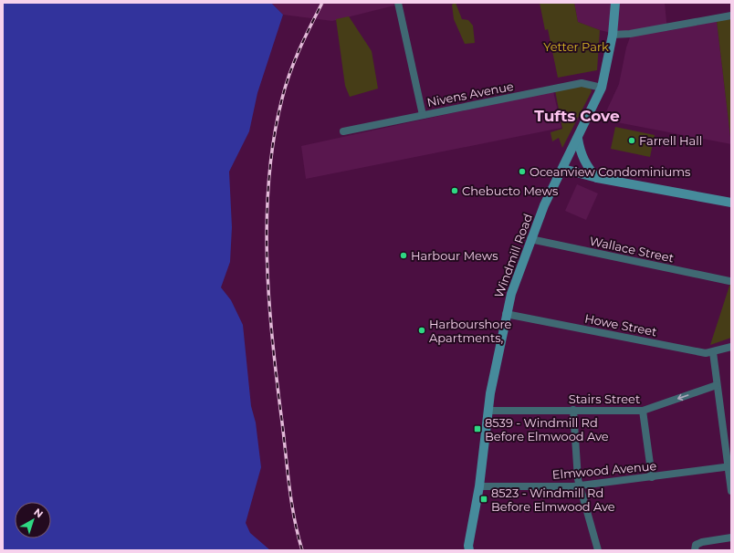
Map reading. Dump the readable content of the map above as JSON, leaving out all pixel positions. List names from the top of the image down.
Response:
{
  "streets": {
    "main road": ["Windmill Road"],
    "street": [
      "Nivens Avenue",
      "Wallace Street",
      "Howe Street",
      "Stairs Street",
      "Elmwood Avenue"
    ]
  },
  "crossings": [
    ["Nivens Avenue", "Windmill Road"],
    ["Wallace Street", "Windmill Road"],
    ["Windmill Road", "Howe Street"],
    ["Windmill Road", "Stairs Street"],
    ["Windmill Road", "Elmwood Avenue"]
  ],
  "districts": ["Tufts Cove"],
  "parks": ["Yetter Park"],
  "places": {
    "other": [
      "Farrell Hall",
      "Oceanview Condominiums",
      "Chebucto Mews",
      "Harbour Mews",
      "Harbourshore Apartments,"
    ],
    "transit": ["8539 - Windmill Rd Before Elmwood Ave", "8523 - Windmill Rd Before Elmwood Ave"]
  },
  "north": "top right"
}
